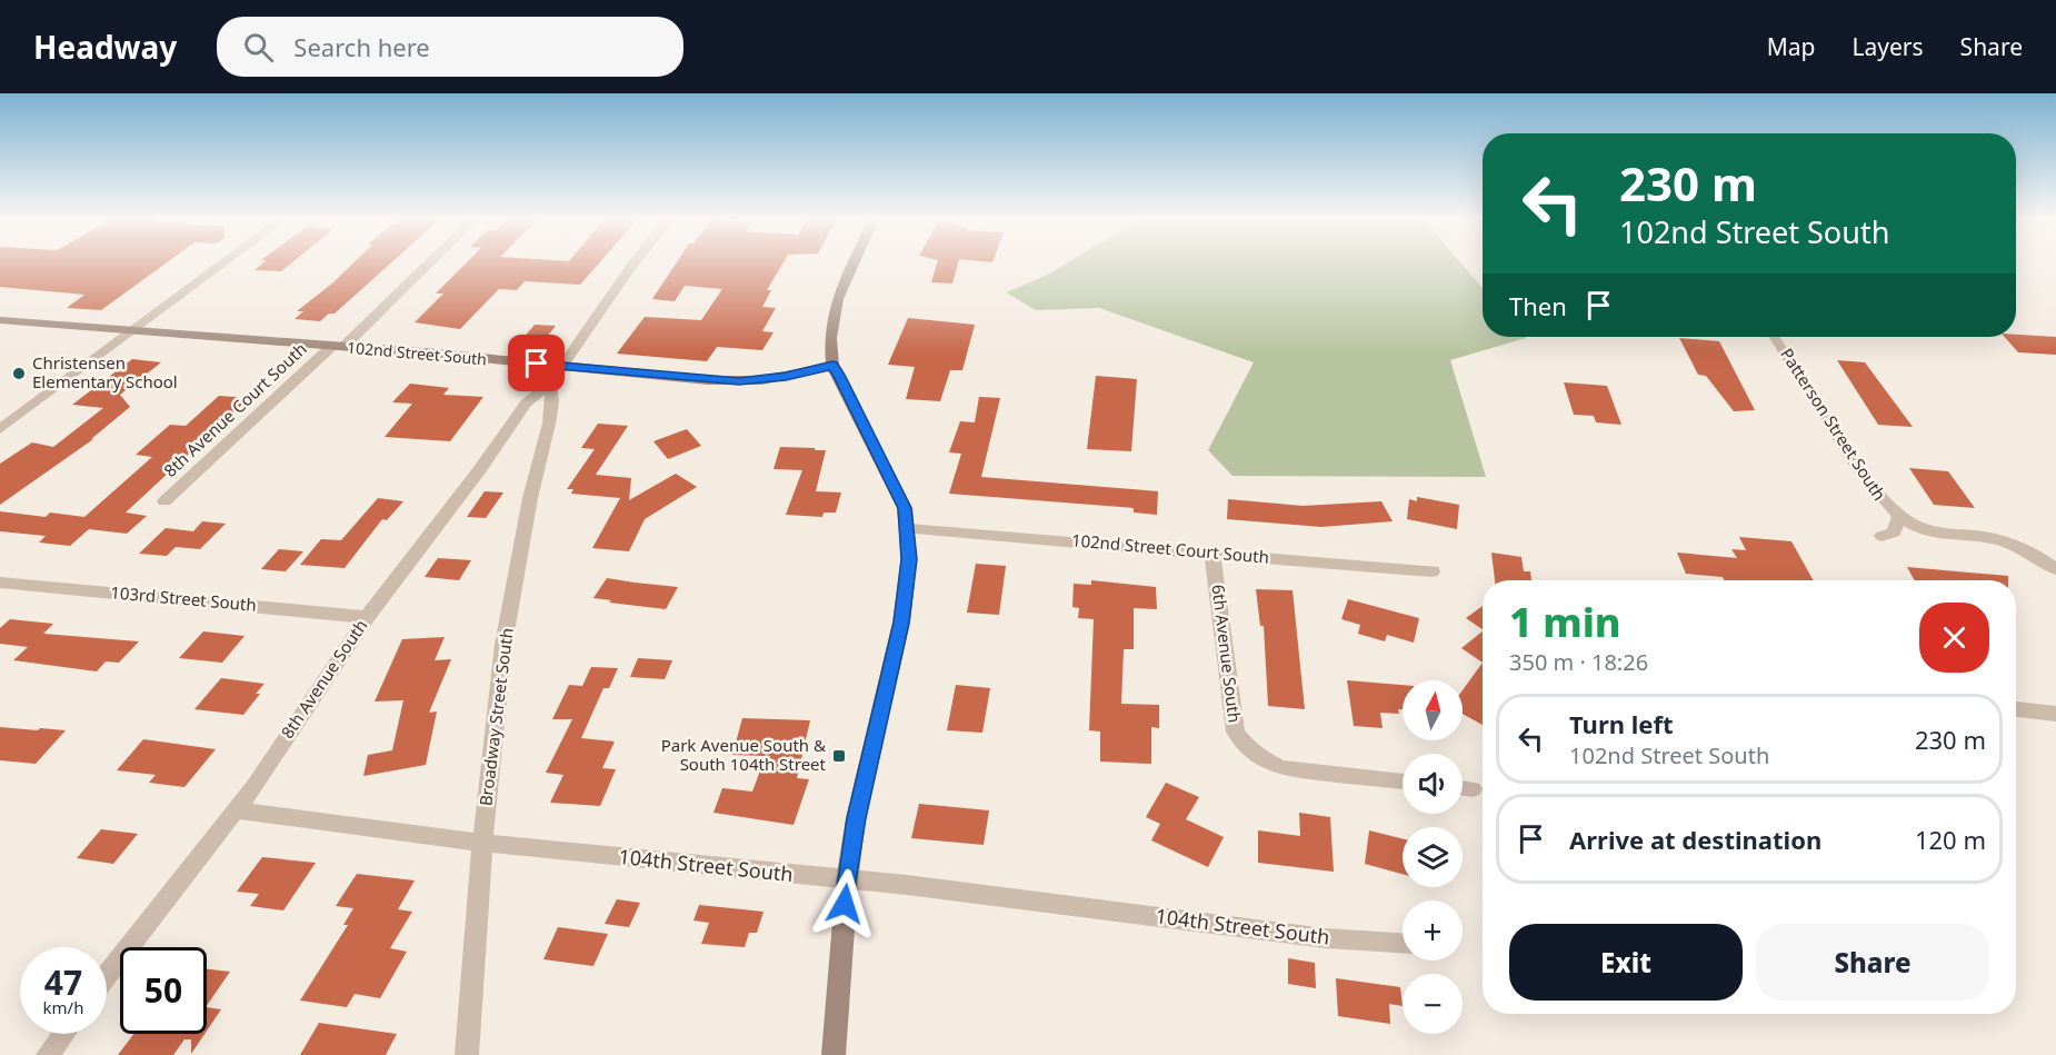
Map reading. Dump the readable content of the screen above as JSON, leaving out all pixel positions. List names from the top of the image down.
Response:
{
  "streets": {
    "main road": ["102nd Street South"],
    "street": [
      "8th Avenue Court South",
      "Patterson Street South",
      "102nd Street Court South",
      "103rd Street South",
      "6th Avenue South",
      "8th Avenue South",
      "Broadway Street South",
      "104th Street South"
    ]
  },
  "crossings": [
    ["102nd Street South", "8th Avenue Court South"],
    ["102nd Street South", "8th Avenue South"],
    ["102nd Street Court South", "6th Avenue South"],
    ["103rd Street South", "8th Avenue South"],
    ["8th Avenue South", "Broadway Street South"],
    ["8th Avenue South", "104th Street South"],
    ["Broadway Street South", "104th Street South"]
  ],
  "places": {
    "other": ["Christensen Elementary School"],
    "transit": ["Park Avenue South & South 104th Street"]
  },
  "north": "top",
  "page": {
    "header": "Headway",
    "search": "Search here",
    "nav": ["Map", "Layers", "Share"],
    "turn": ["230 m", "102nd Street South"],
    "then": "Then",
    "heading": ["1 min", "350 m · 18:26"],
    "map_buttons": ["+", "−"],
    "list": [
      {
        "name": "Turn left",
        "note": "102nd Street South",
        "value": "230 m"
      },
      {
        "name": "Arrive at destination",
        "value": "120 m"
      }
    ],
    "buttons": ["Exit", "Share"],
    "speed": "47 km/h",
    "limit": "50"
  }
}
